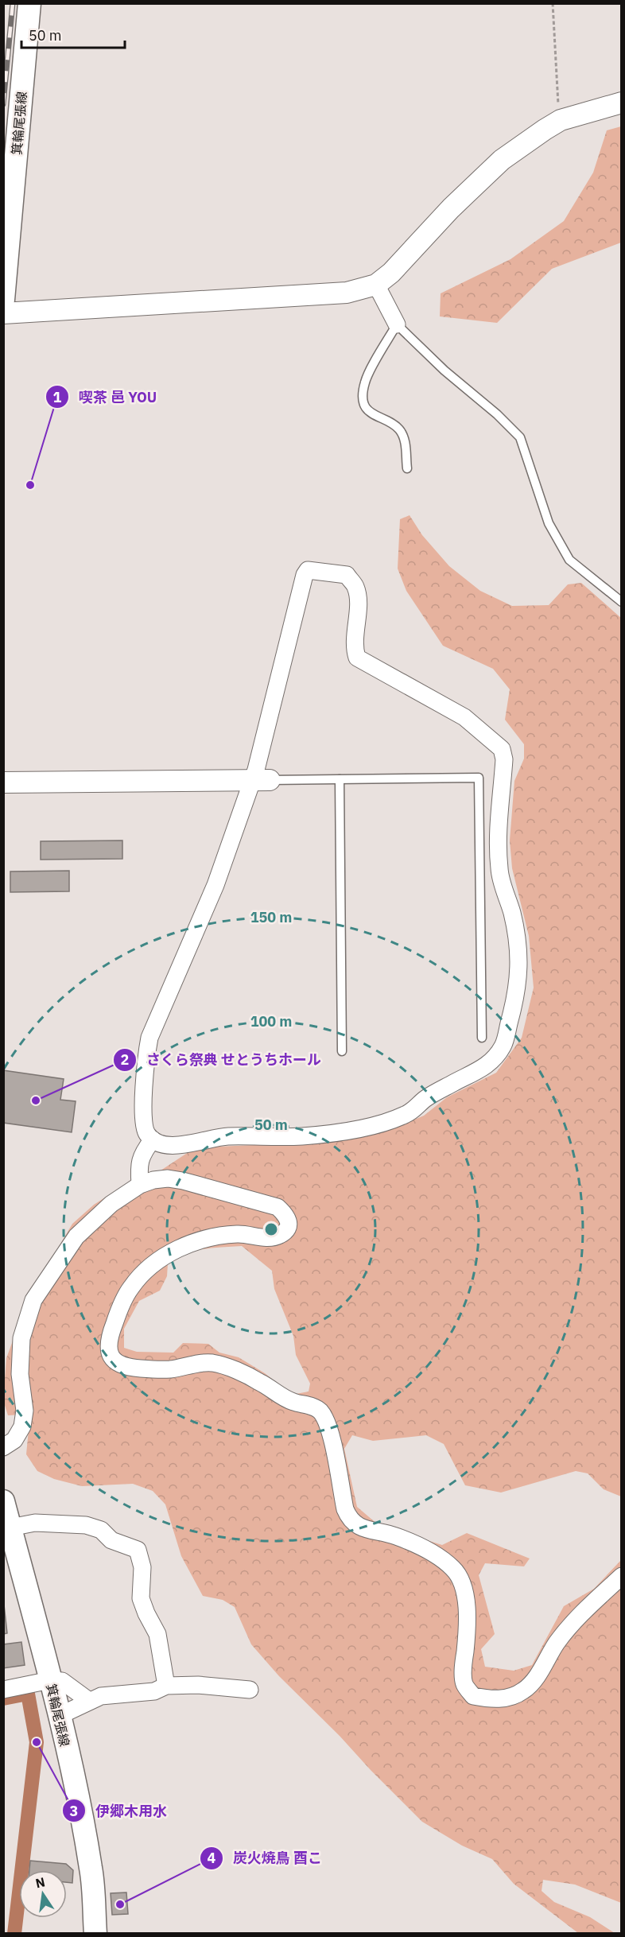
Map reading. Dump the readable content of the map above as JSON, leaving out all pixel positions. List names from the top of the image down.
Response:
{
  "streets": {
    "main road": ["箕輪尾張線"]
  },
  "places": [
    "喫茶 邑 YOU",
    "さくら祭典 せとうちホール",
    "伊郷木用水",
    "炭火焼鳥 酉こ"
  ],
  "scale_bar": "50 m",
  "north": "top",
  "rings": ["150 m", "100 m", "50 m"]
}
